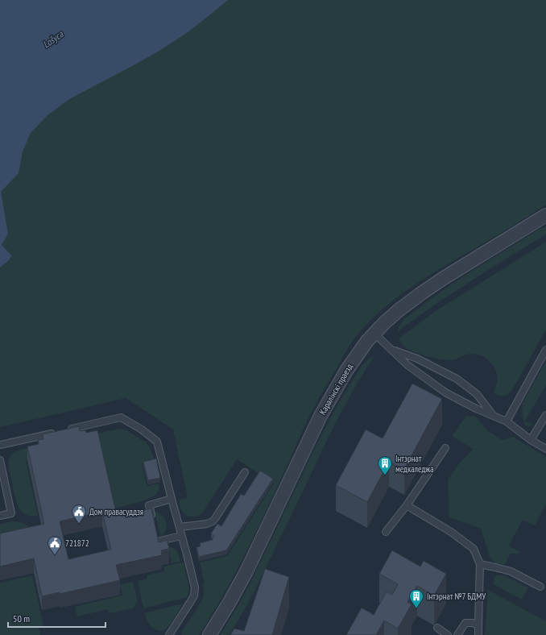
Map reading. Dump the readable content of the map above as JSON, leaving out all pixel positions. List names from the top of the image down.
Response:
{
  "streets": {
    "street": ["Каралінскі праезд"]
  },
  "water": ["Lošyca"],
  "places": {
    "building": ["Інтэрнат медкаледжа", "Інтэрнат №7 БДМУ"],
    "public building": ["Дом правасуддзя", "721872"]
  },
  "scale_bar": "50 m"
}
